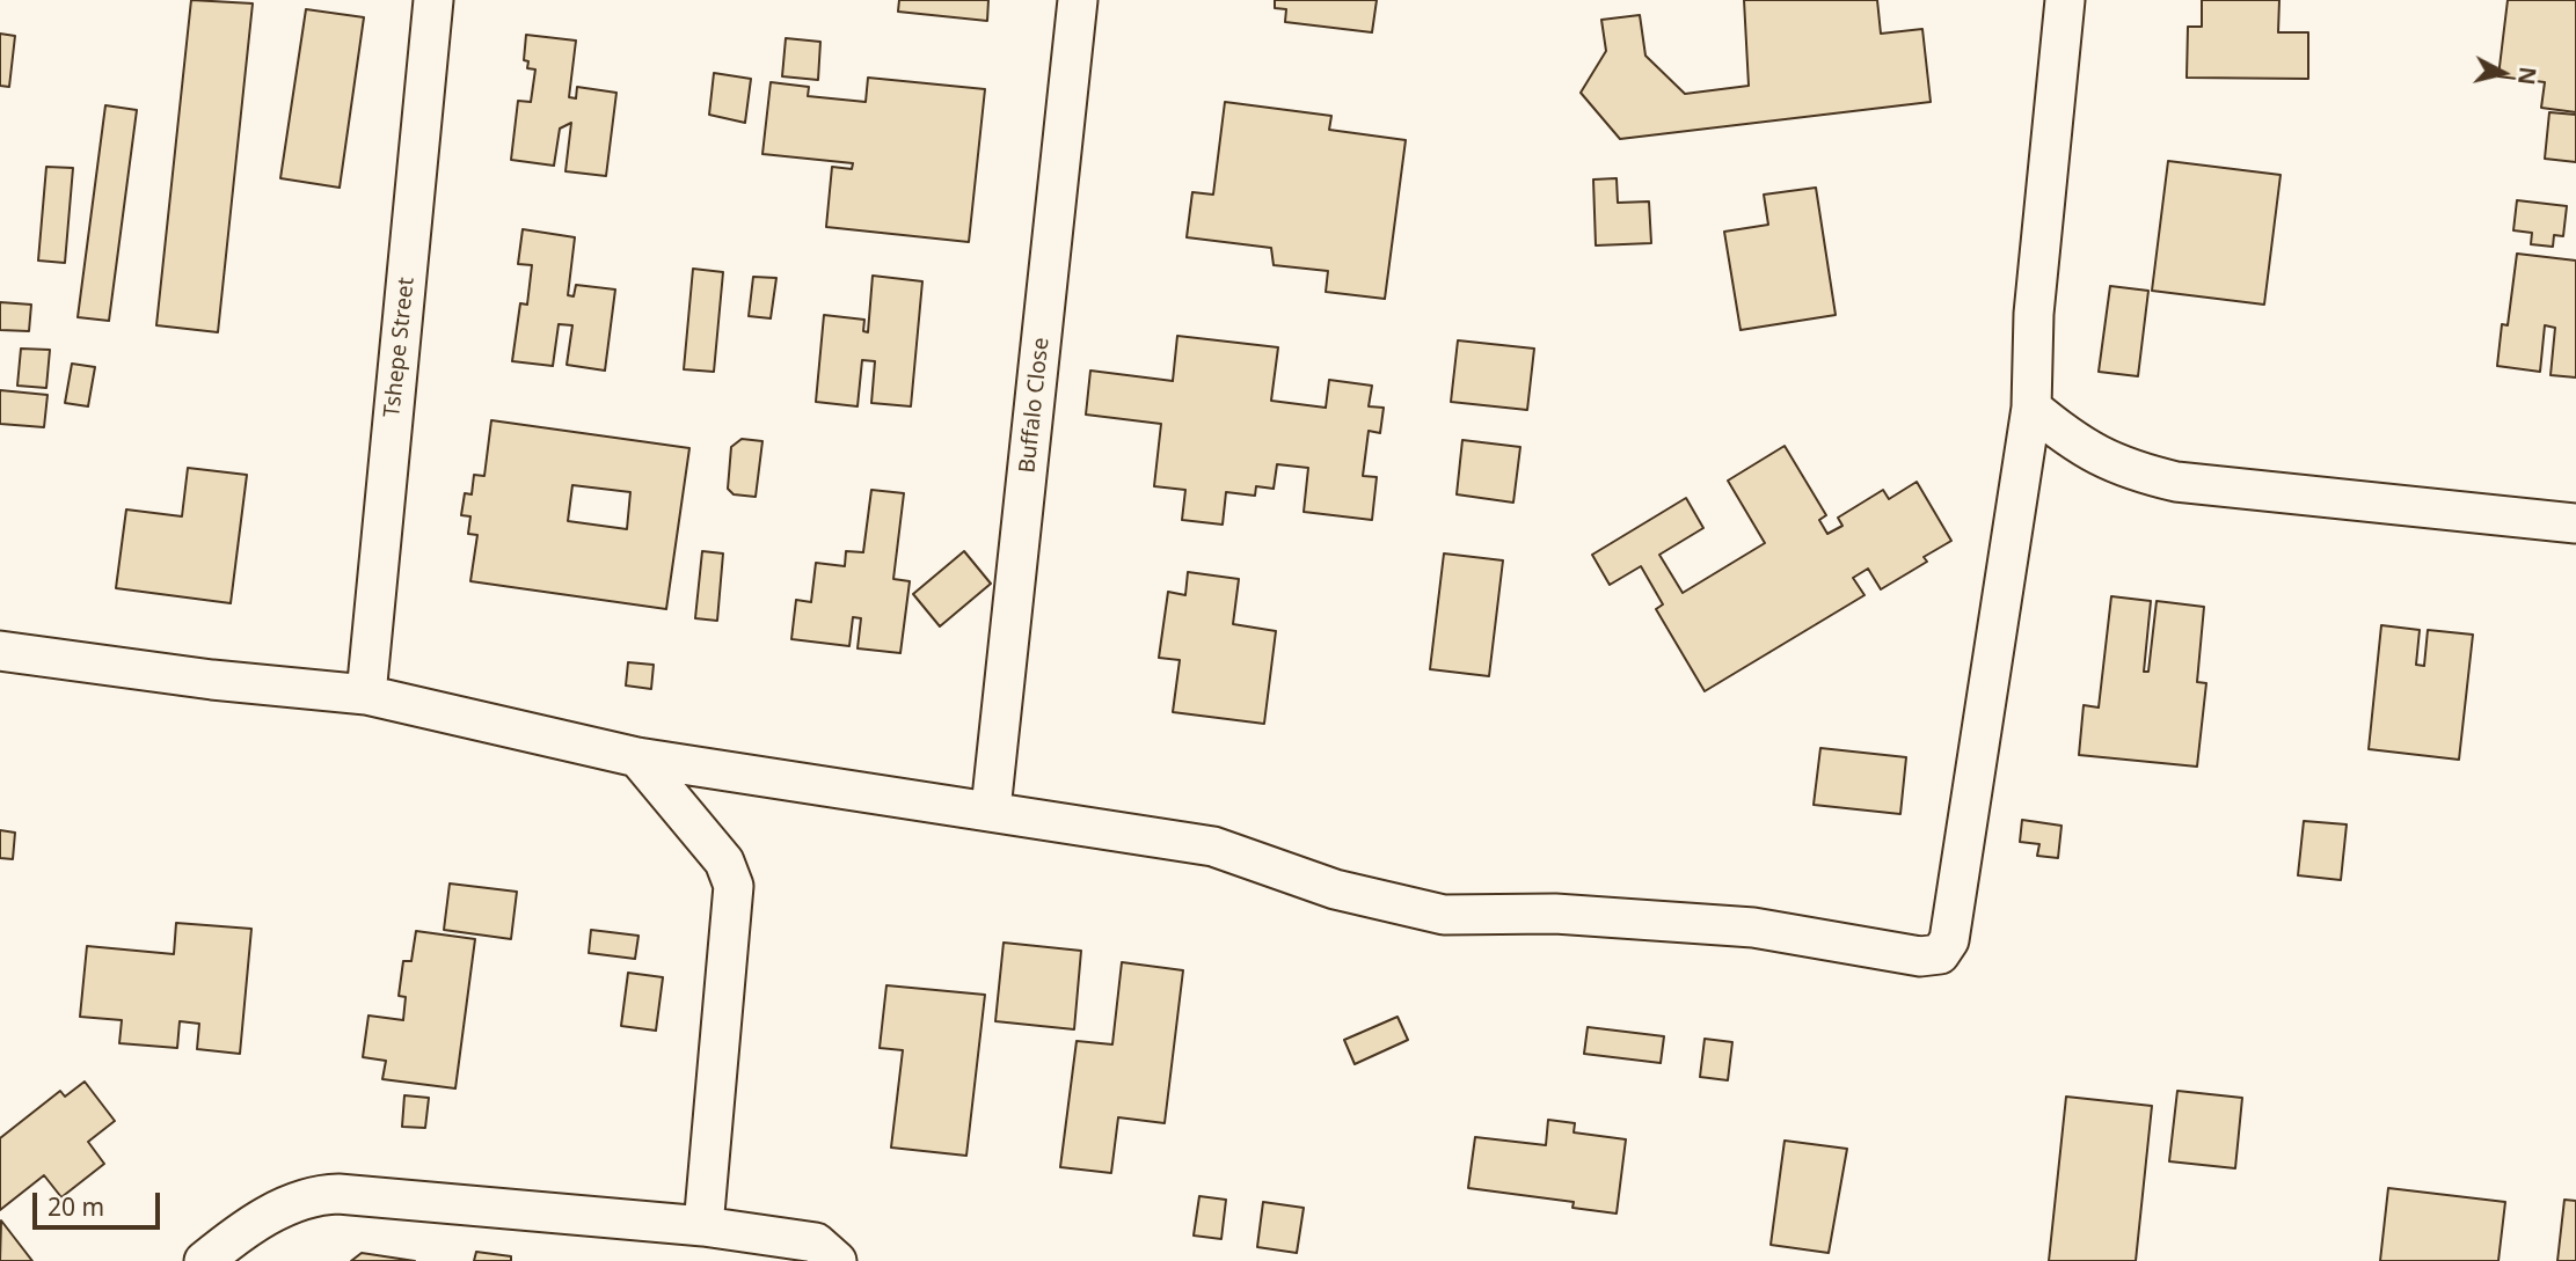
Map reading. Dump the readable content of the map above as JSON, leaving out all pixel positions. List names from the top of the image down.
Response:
{
  "streets": {
    "street": ["Tshepe Street", "Buffalo Close"]
  },
  "scale_bar": "20 m",
  "north": "right"
}
